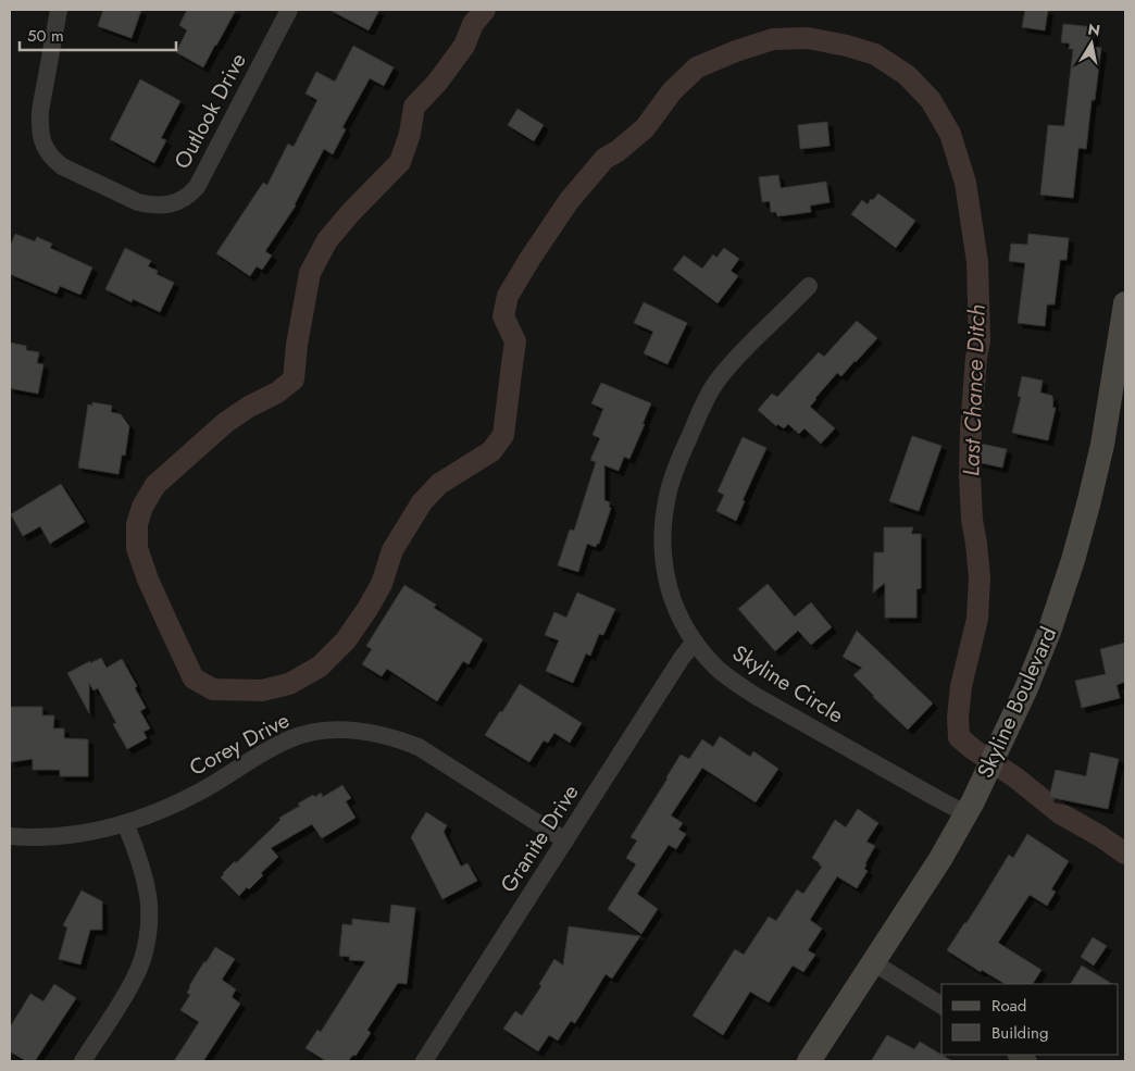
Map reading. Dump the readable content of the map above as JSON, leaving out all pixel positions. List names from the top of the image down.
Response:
{
  "streets": {
    "street": [
      "Outlook Drive",
      "Skyline Circle",
      "Skyline Boulevard",
      "Corey Drive",
      "Granite Drive"
    ]
  },
  "crossings": [
    ["Skyline Circle", "Skyline Boulevard"],
    ["Skyline Circle", "Granite Drive"],
    ["Corey Drive", "Granite Drive"]
  ],
  "water": ["Last Chance Ditch"],
  "legend": ["Road", "Building"],
  "scale_bar": "50 m",
  "north": "top"
}
